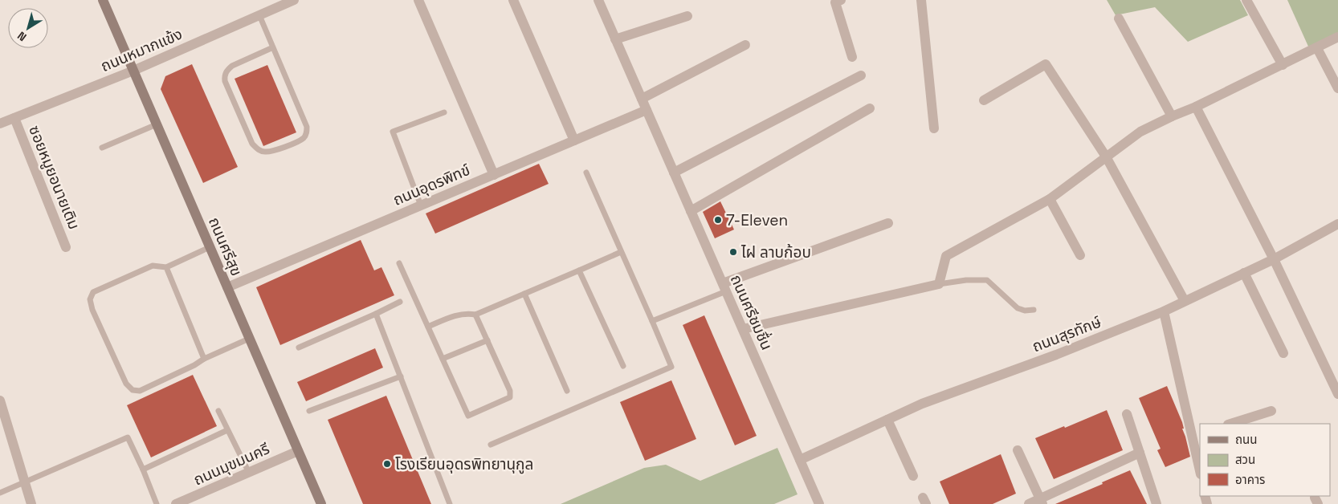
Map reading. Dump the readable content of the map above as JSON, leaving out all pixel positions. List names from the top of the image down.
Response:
{
  "streets": {
    "main road": ["ถนนศรีสุข"],
    "street": [
      "ถนนหมากแข้ง",
      "ซอยหมูยอนายเติม",
      "ถนนอุดรพิทข์",
      "ถนนศรีชมชื่น",
      "ถนนสุรทักษ์",
      "ถนนมุขมนครี"
    ]
  },
  "crossings": [
    ["ถนนหมากแข้ง", "ซอยหมูยอนายเติม"],
    ["ถนนหมากแข้ง", "ถนนศรีสุข"],
    ["ถนนอุดรพิทข์", "ถนนศรีสุข"],
    ["ถนนอุดรพิทข์", "ถนนศรีชมชื่น"],
    ["ถนนศรีสุข", "ถนนมุขมนครี"],
    ["ถนนศรีชมชื่น", "ถนนสุรทักษ์"]
  ],
  "places": ["7-Eleven", "ไฝ ลาบก้อบ", "โรงเรียนอุดรพิทยานุกูล"],
  "legend": ["ถนน", "สวน", "อาคาร"],
  "north": "bottom left"
}
